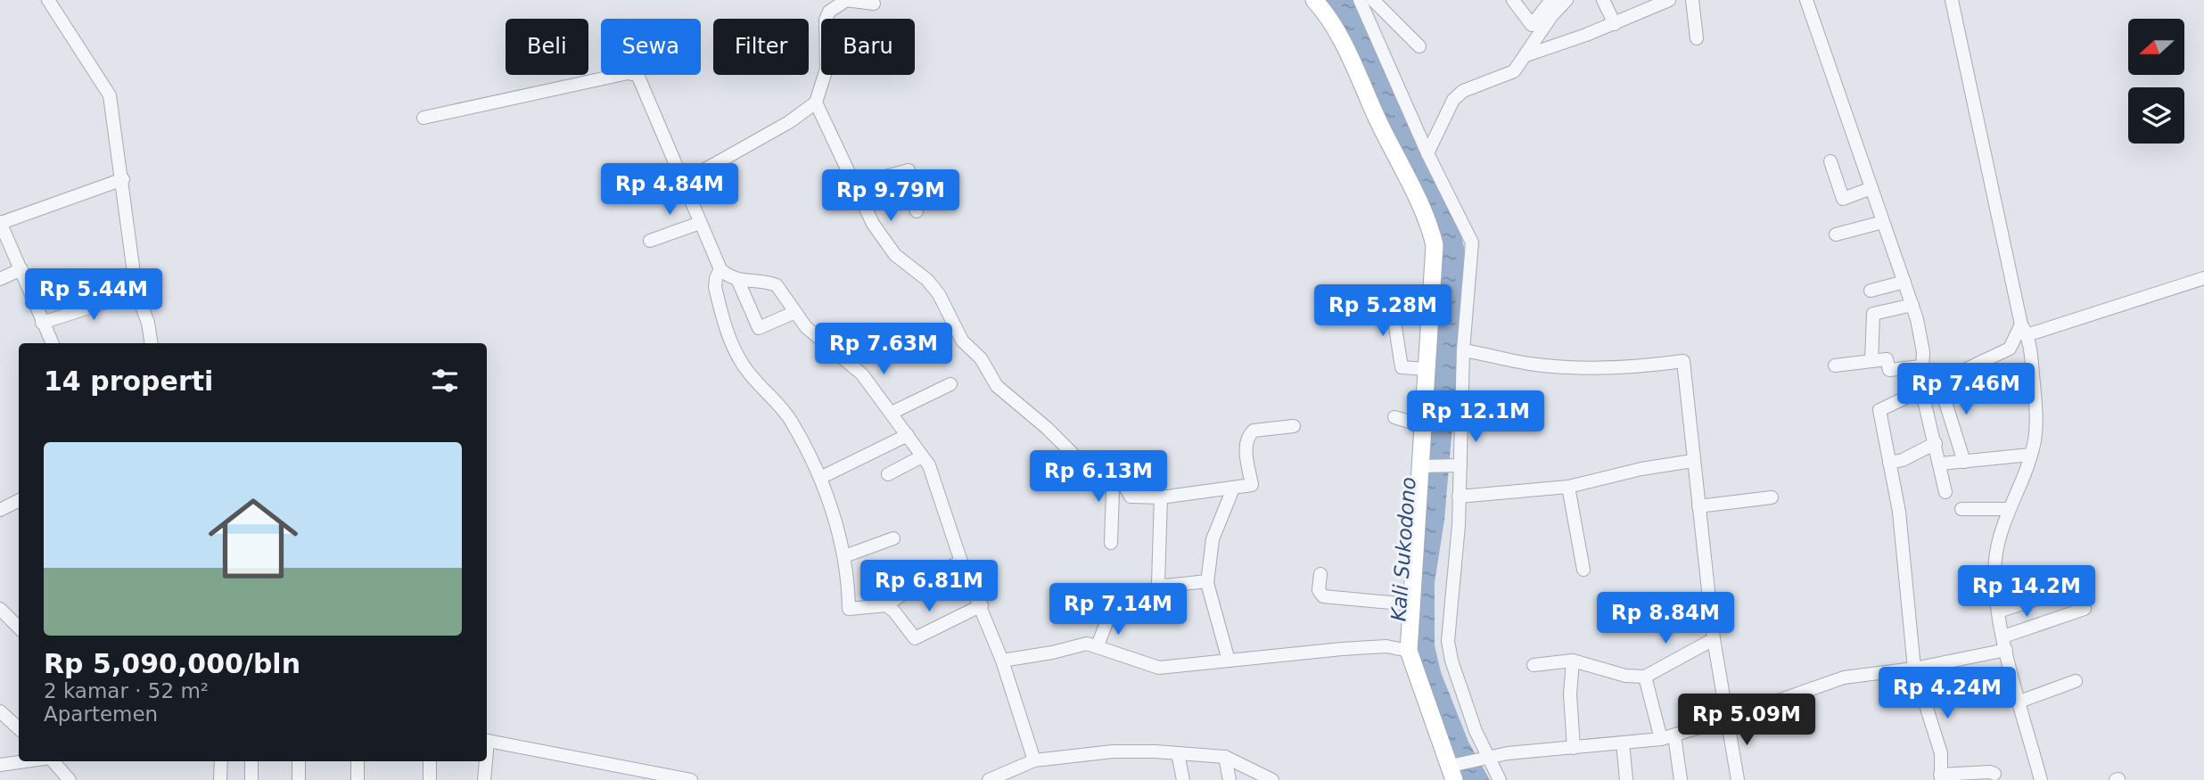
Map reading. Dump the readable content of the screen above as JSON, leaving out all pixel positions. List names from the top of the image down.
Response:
{
  "water": ["Kali Sukodono"],
  "north": "left",
  "page": {
    "chip": [
      "Beli",
      "Sewa",
      "Filter",
      "Baru"
    ],
    "price": [
      "Rp 4.84M",
      "Rp 9.79M",
      "Rp 5.44M",
      "Rp 5.28M",
      "Rp 7.63M",
      "Rp 7.46M",
      "Rp 12.1M",
      "Rp 6.13M",
      "Rp 6.81M",
      "Rp 14.2M",
      "Rp 7.14M",
      "Rp 8.84M",
      "Rp 4.24M",
      "Rp 5.09M"
    ],
    "heading": "14 properti",
    "list": [
      {
        "name": "Rp 5,090,000/bln",
        "note": "2 kamar · 52 m² · Apartemen"
      }
    ]
  }
}
